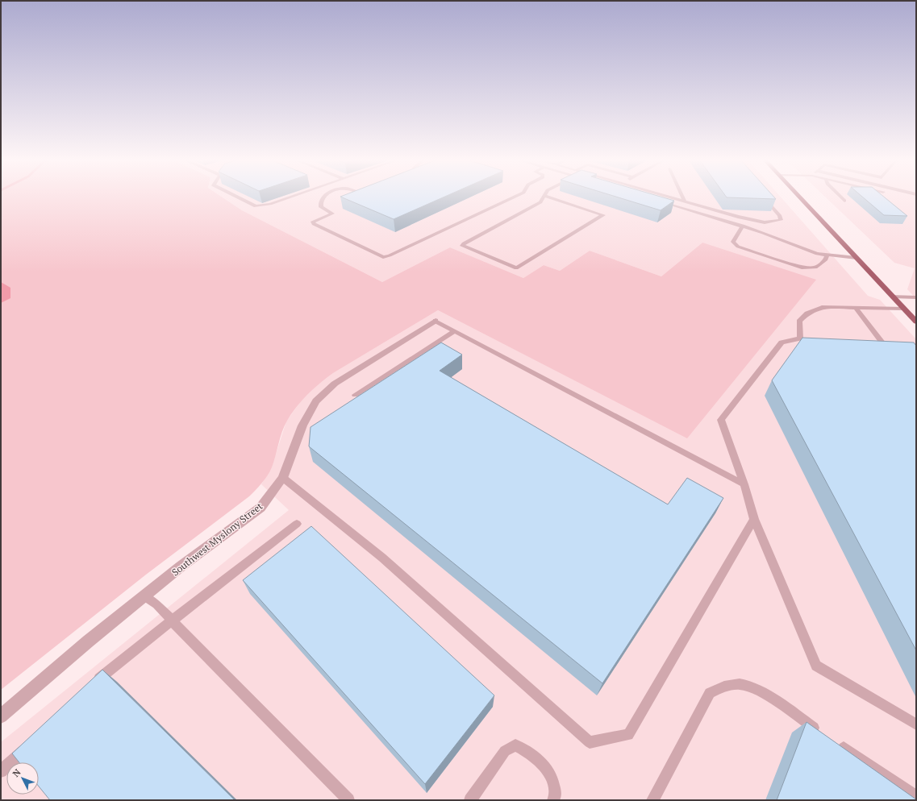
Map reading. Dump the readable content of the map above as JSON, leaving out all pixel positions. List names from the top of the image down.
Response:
{
  "streets": {
    "street": ["Southwest Myslony Street"]
  },
  "north": "top left"
}
